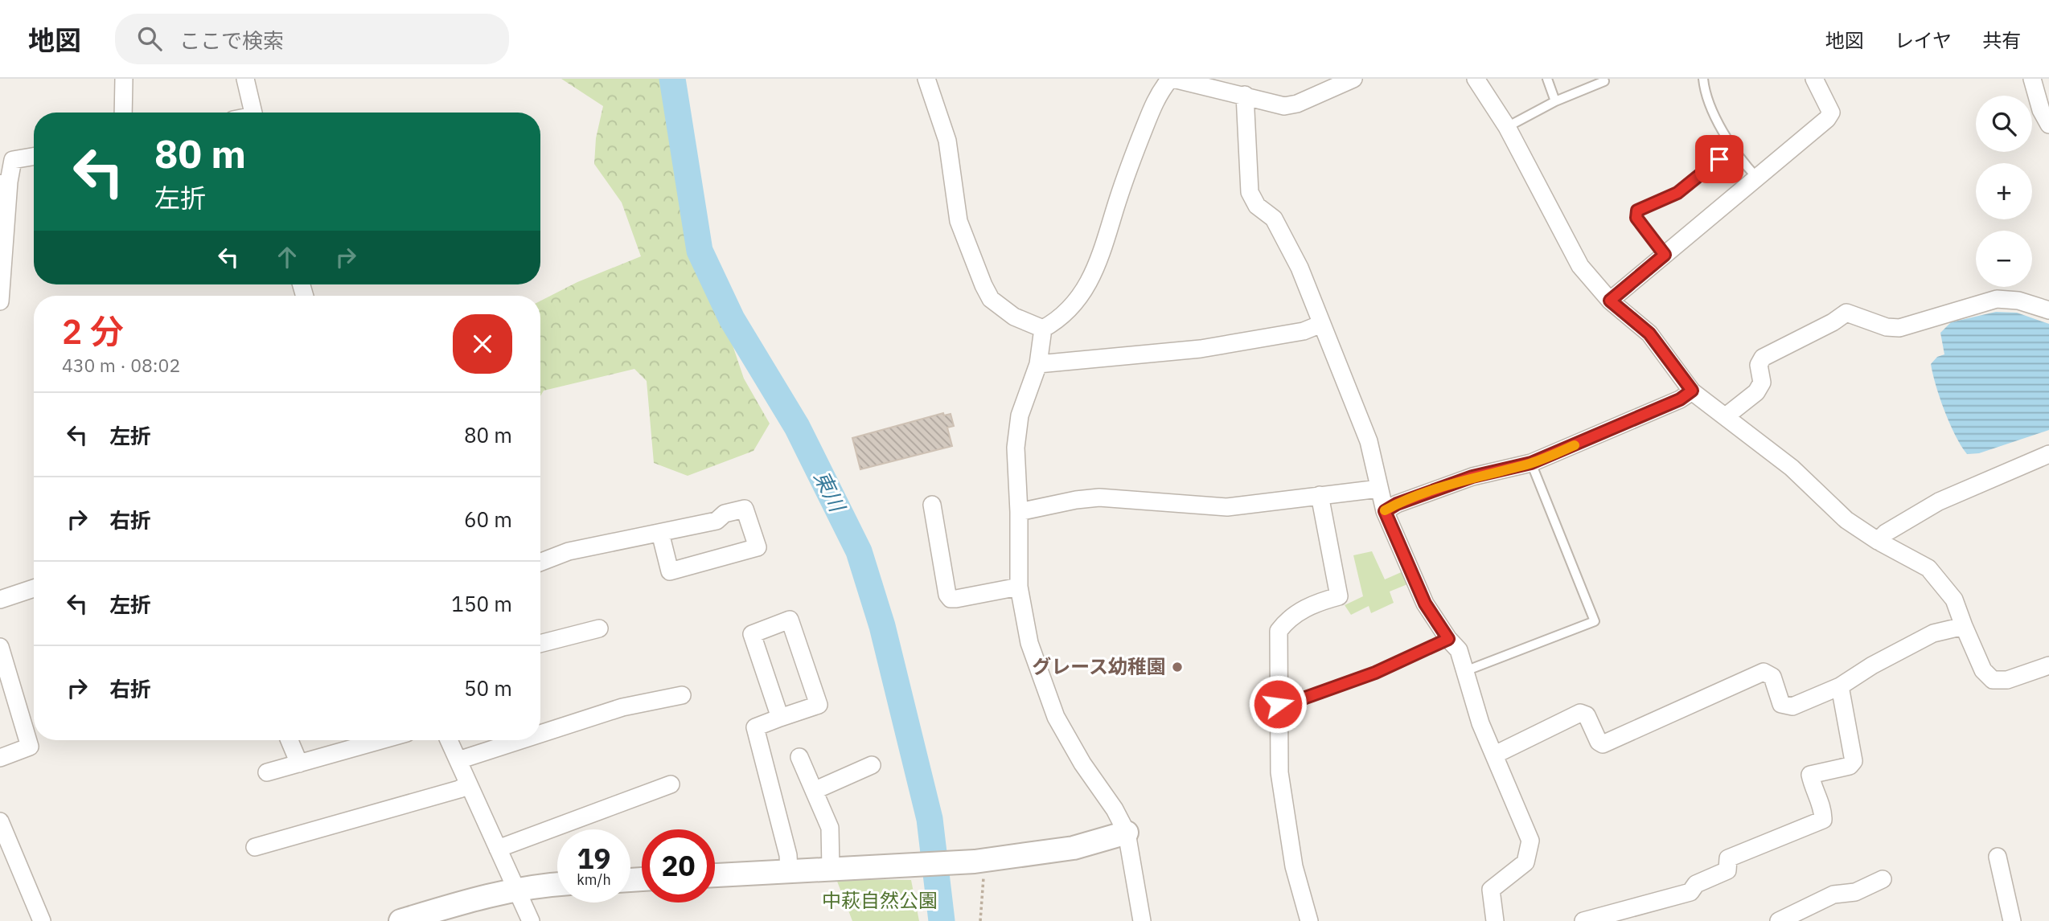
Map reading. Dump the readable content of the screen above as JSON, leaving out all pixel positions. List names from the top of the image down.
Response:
{
  "water": ["東川"],
  "parks": ["中萩自然公園"],
  "places": ["グレース幼稚園"],
  "page": {
    "header": "地図",
    "search": "ここで検索",
    "nav": ["地図", "レイヤ", "共有"],
    "map_buttons": ["+", "−"],
    "turn": ["80 m", "左折"],
    "heading": ["2 分", "430 m · 08:02"],
    "list": [
      {
        "name": "左折",
        "value": "80 m"
      },
      {
        "name": "右折",
        "value": "60 m"
      },
      {
        "name": "左折",
        "value": "150 m"
      },
      {
        "name": "右折",
        "value": "50 m"
      }
    ],
    "speed": "19 km/h",
    "limit": "20"
  }
}
